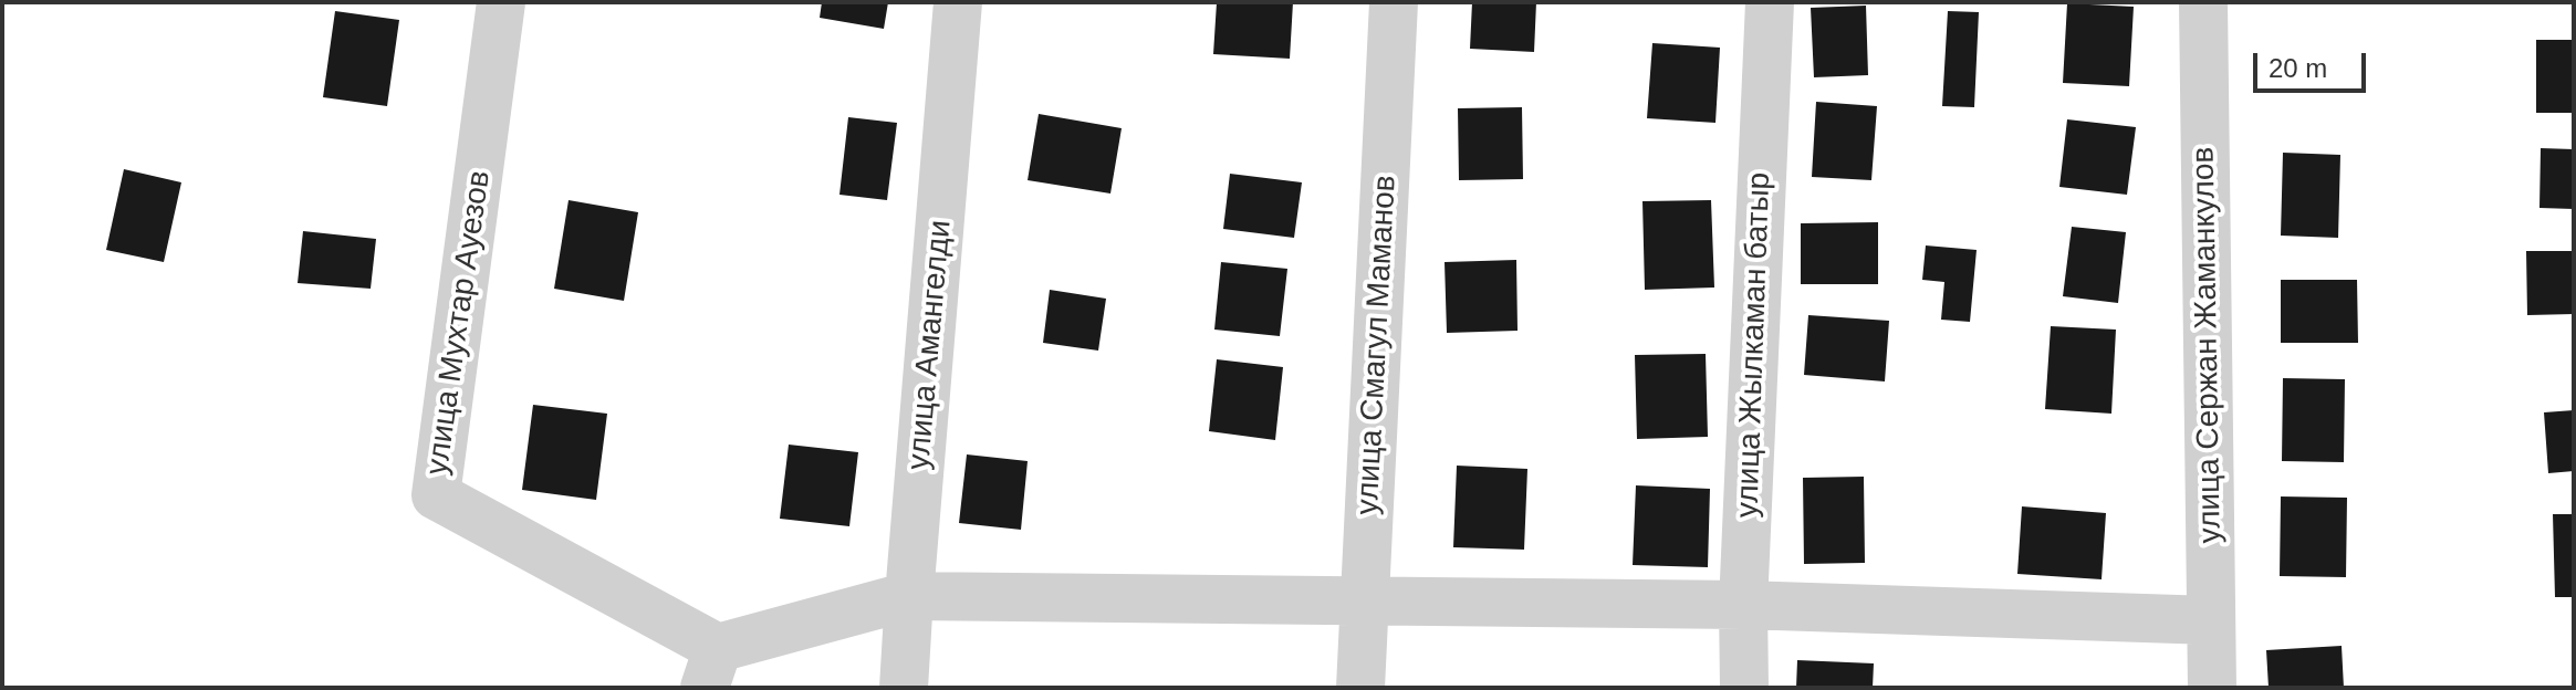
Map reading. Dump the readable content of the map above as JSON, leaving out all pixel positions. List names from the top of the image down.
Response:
{
  "streets": {
    "street": [
      "улица Мухтар Ауезов",
      "улица Амангелди",
      "улица Смагул Маманов",
      "улица Жылкаман батыр",
      "улица Сержан Жаманкулов"
    ]
  },
  "scale_bar": "20 m"
}
